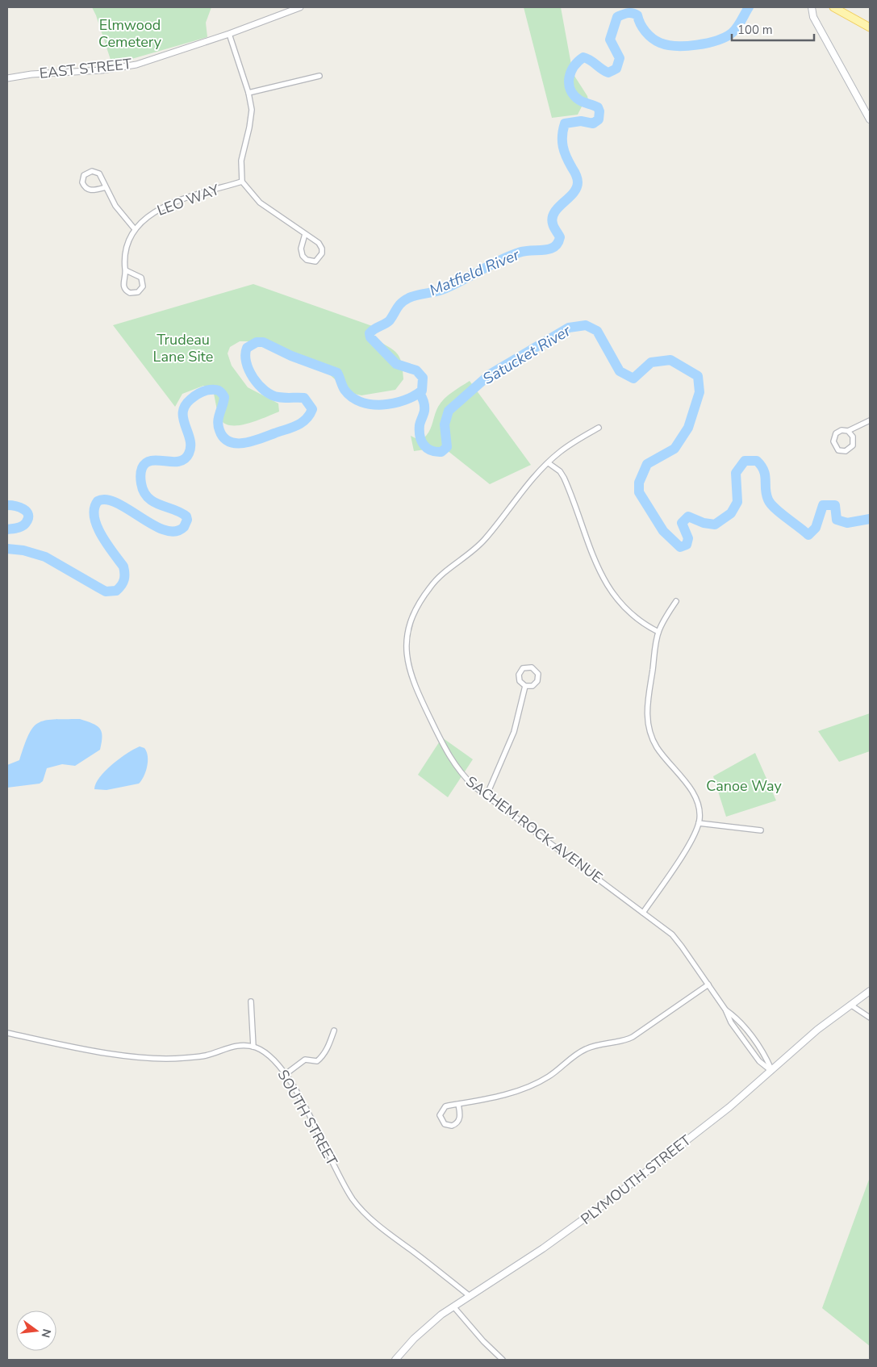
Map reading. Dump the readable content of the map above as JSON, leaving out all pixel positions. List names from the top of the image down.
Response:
{
  "streets": {
    "main road": ["PLYMOUTH STREET"],
    "street": [
      "EAST STREET",
      "LEO WAY",
      "SACHEM ROCK AVENUE",
      "SOUTH STREET"
    ]
  },
  "crossings": [
    ["SACHEM ROCK AVENUE", "PLYMOUTH STREET"],
    ["SOUTH STREET", "PLYMOUTH STREET"]
  ],
  "water": ["Matfield River", "Satucket River"],
  "parks": ["Elmwood Cemetery", "Trudeau Lane Site", "Canoe Way"],
  "scale_bar": "100 m",
  "north": "right"
}
